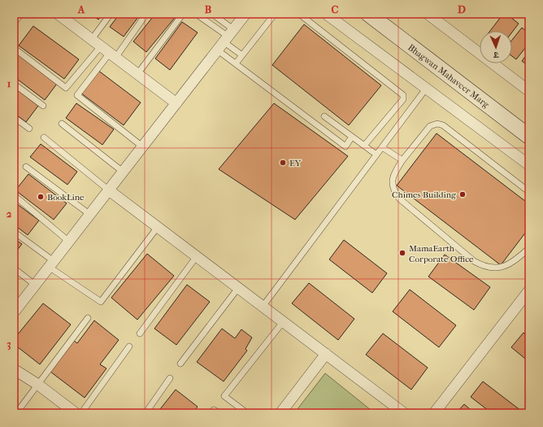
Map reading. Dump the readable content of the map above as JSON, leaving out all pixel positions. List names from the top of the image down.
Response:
{
  "streets": {
    "street": ["Bhagwan Mahaveer Marg"]
  },
  "places": [
    "EY",
    "Chimes Building",
    "BookLine",
    "MamaEarth Corporate Office"
  ],
  "north": "bottom",
  "grid": {
    "columns": [
      "A",
      "B",
      "C",
      "D"
    ],
    "rows": ["1", "2", "3"]
  }
}
